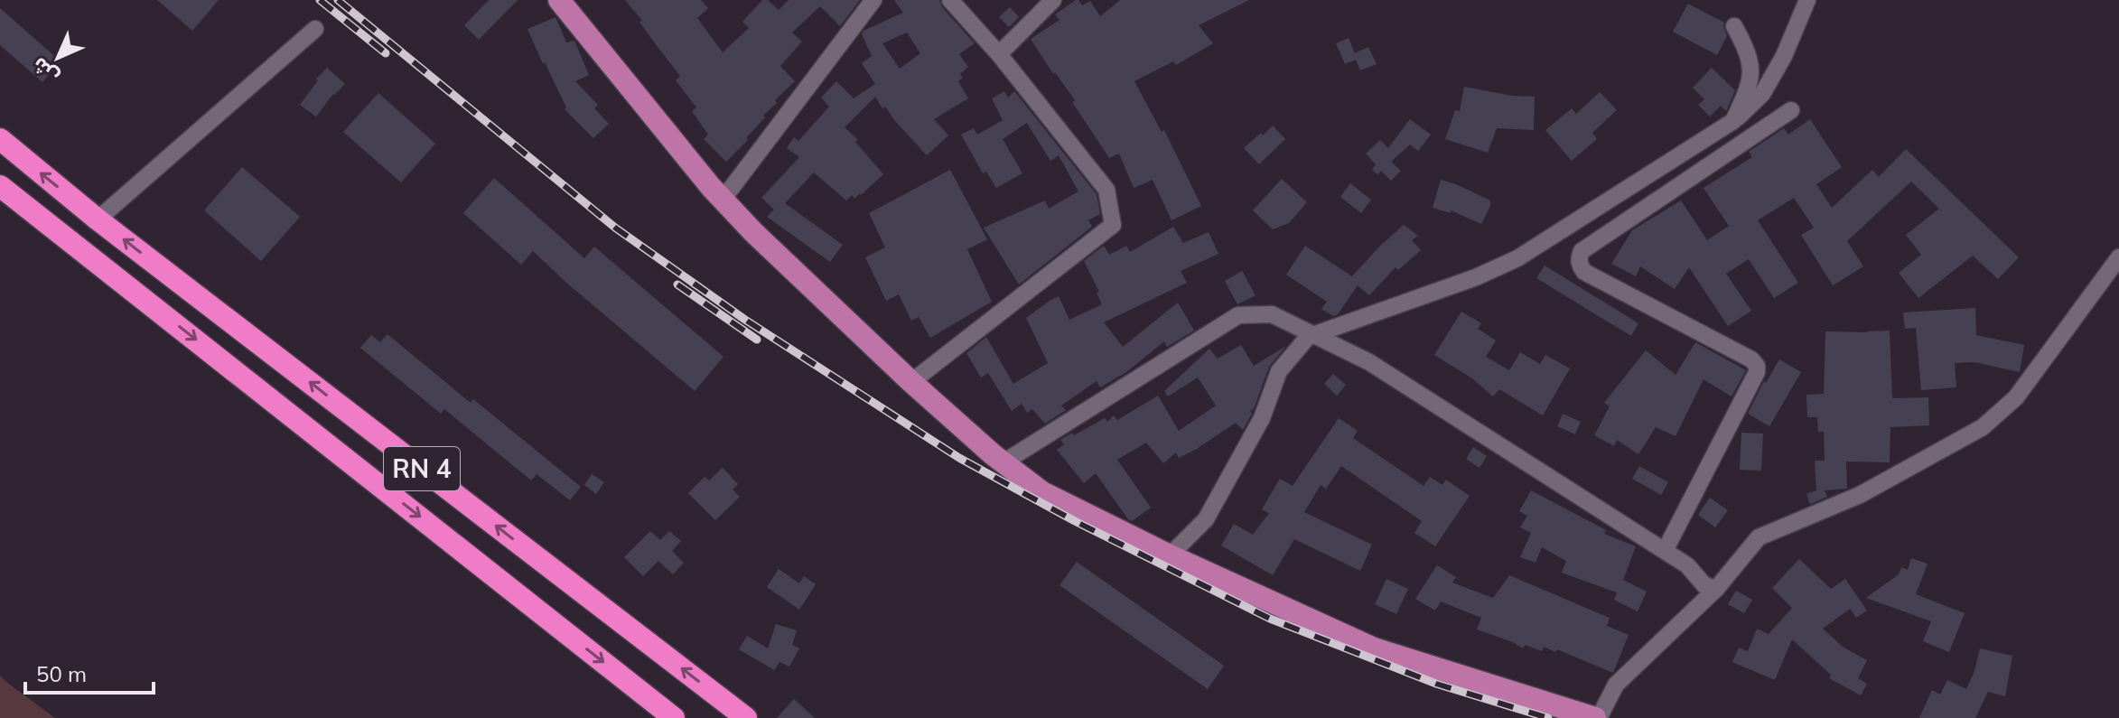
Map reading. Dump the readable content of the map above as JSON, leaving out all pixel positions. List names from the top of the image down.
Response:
{
  "streets": {
    "highway": ["RN 4"]
  },
  "scale_bar": "50 m",
  "north": "bottom left"
}
